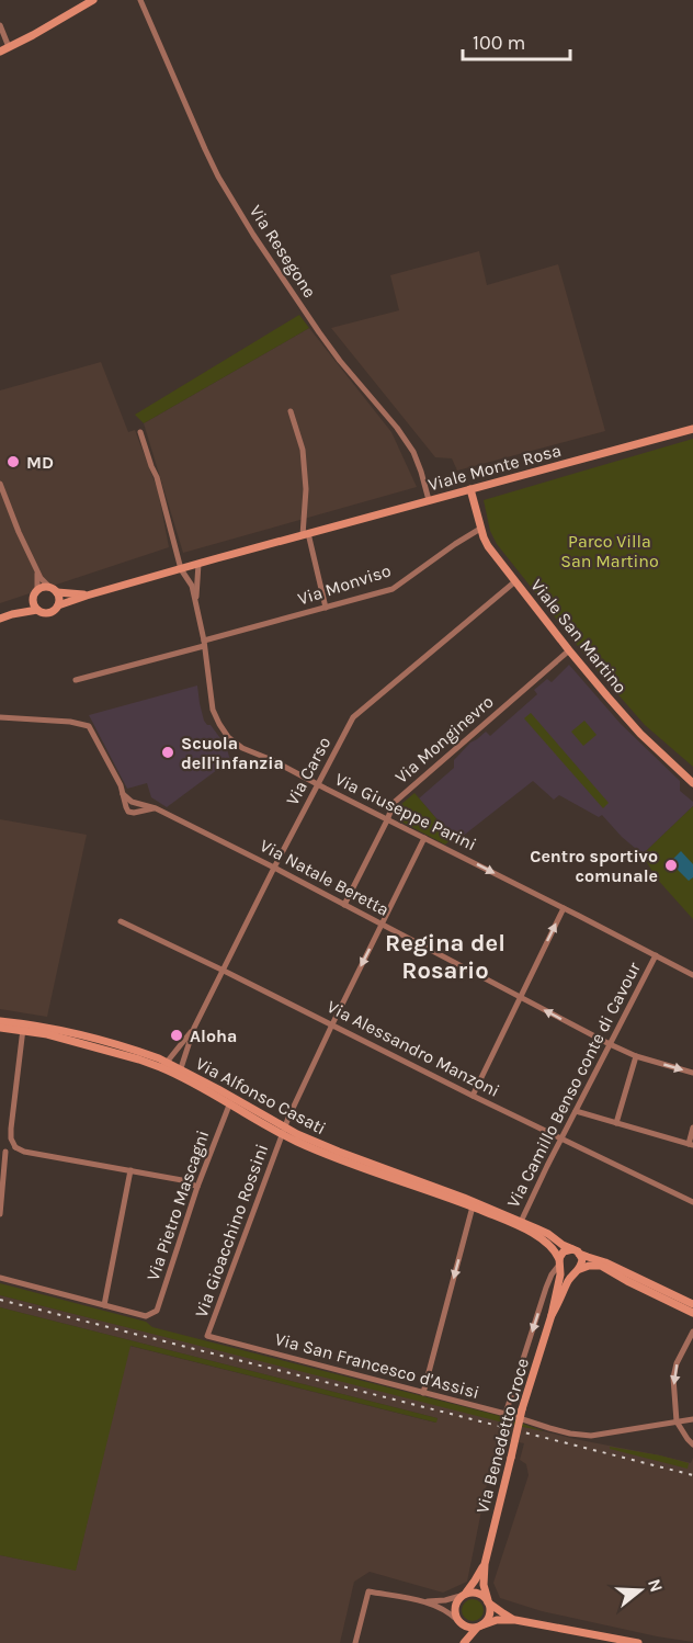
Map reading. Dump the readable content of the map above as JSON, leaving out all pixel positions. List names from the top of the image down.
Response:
{
  "streets": {
    "main road": [
      "Viale Monte Rosa",
      "Viale San Martino",
      "Via Alfonso Casati",
      "Via Benedetto Croce"
    ],
    "street": [
      "Via Resegone",
      "Via Monviso",
      "Via Monginevro",
      "Via Carso",
      "Via Giuseppe Parini",
      "Via Natale Beretta",
      "Via Alessandro Manzoni",
      "Via Camillo Benso conte di Cavour",
      "Via Pietro Mascagni",
      "Via Gioacchino Rossini",
      "Via San Francesco d'Assisi"
    ]
  },
  "crossings": [
    ["Via Resegone", "Viale Monte Rosa"],
    ["Viale Monte Rosa", "Viale San Martino"],
    ["Viale Monte Rosa", "Via Giuseppe Parini"],
    ["Via Monviso", "Viale San Martino"],
    ["Via Monviso", "Via Giuseppe Parini"],
    ["Viale San Martino", "Via Monginevro"],
    ["Viale San Martino", "Via Carso"],
    ["Via Monginevro", "Via Giuseppe Parini"],
    ["Via Monginevro", "Via Natale Beretta"],
    ["Via Carso", "Via Giuseppe Parini"],
    ["Via Carso", "Via Natale Beretta"],
    ["Via Carso", "Via Alessandro Manzoni"],
    ["Via Carso", "Via Alfonso Casati"],
    ["Via Giuseppe Parini", "Via Camillo Benso conte di Cavour"],
    ["Via Giuseppe Parini", "Via Gioacchino Rossini"],
    ["Via Natale Beretta", "Via Camillo Benso conte di Cavour"],
    ["Via Natale Beretta", "Via Gioacchino Rossini"],
    ["Via Alessandro Manzoni", "Via Camillo Benso conte di Cavour"],
    ["Via Alessandro Manzoni", "Via Gioacchino Rossini"],
    ["Via Camillo Benso conte di Cavour", "Via Alfonso Casati"],
    ["Via Alfonso Casati", "Via Pietro Mascagni"],
    ["Via Alfonso Casati", "Via Gioacchino Rossini"],
    ["Via Alfonso Casati", "Via Benedetto Croce"],
    ["Via Gioacchino Rossini", "Via San Francesco d'Assisi"]
  ],
  "districts": ["Regina del Rosario"],
  "parks": ["Parco Villa San Martino"],
  "places": [
    "MD",
    "Scuola dell'infanzia",
    "Centro sportivo comunale",
    "Aloha"
  ],
  "scale_bar": "100 m",
  "north": "right"
}
